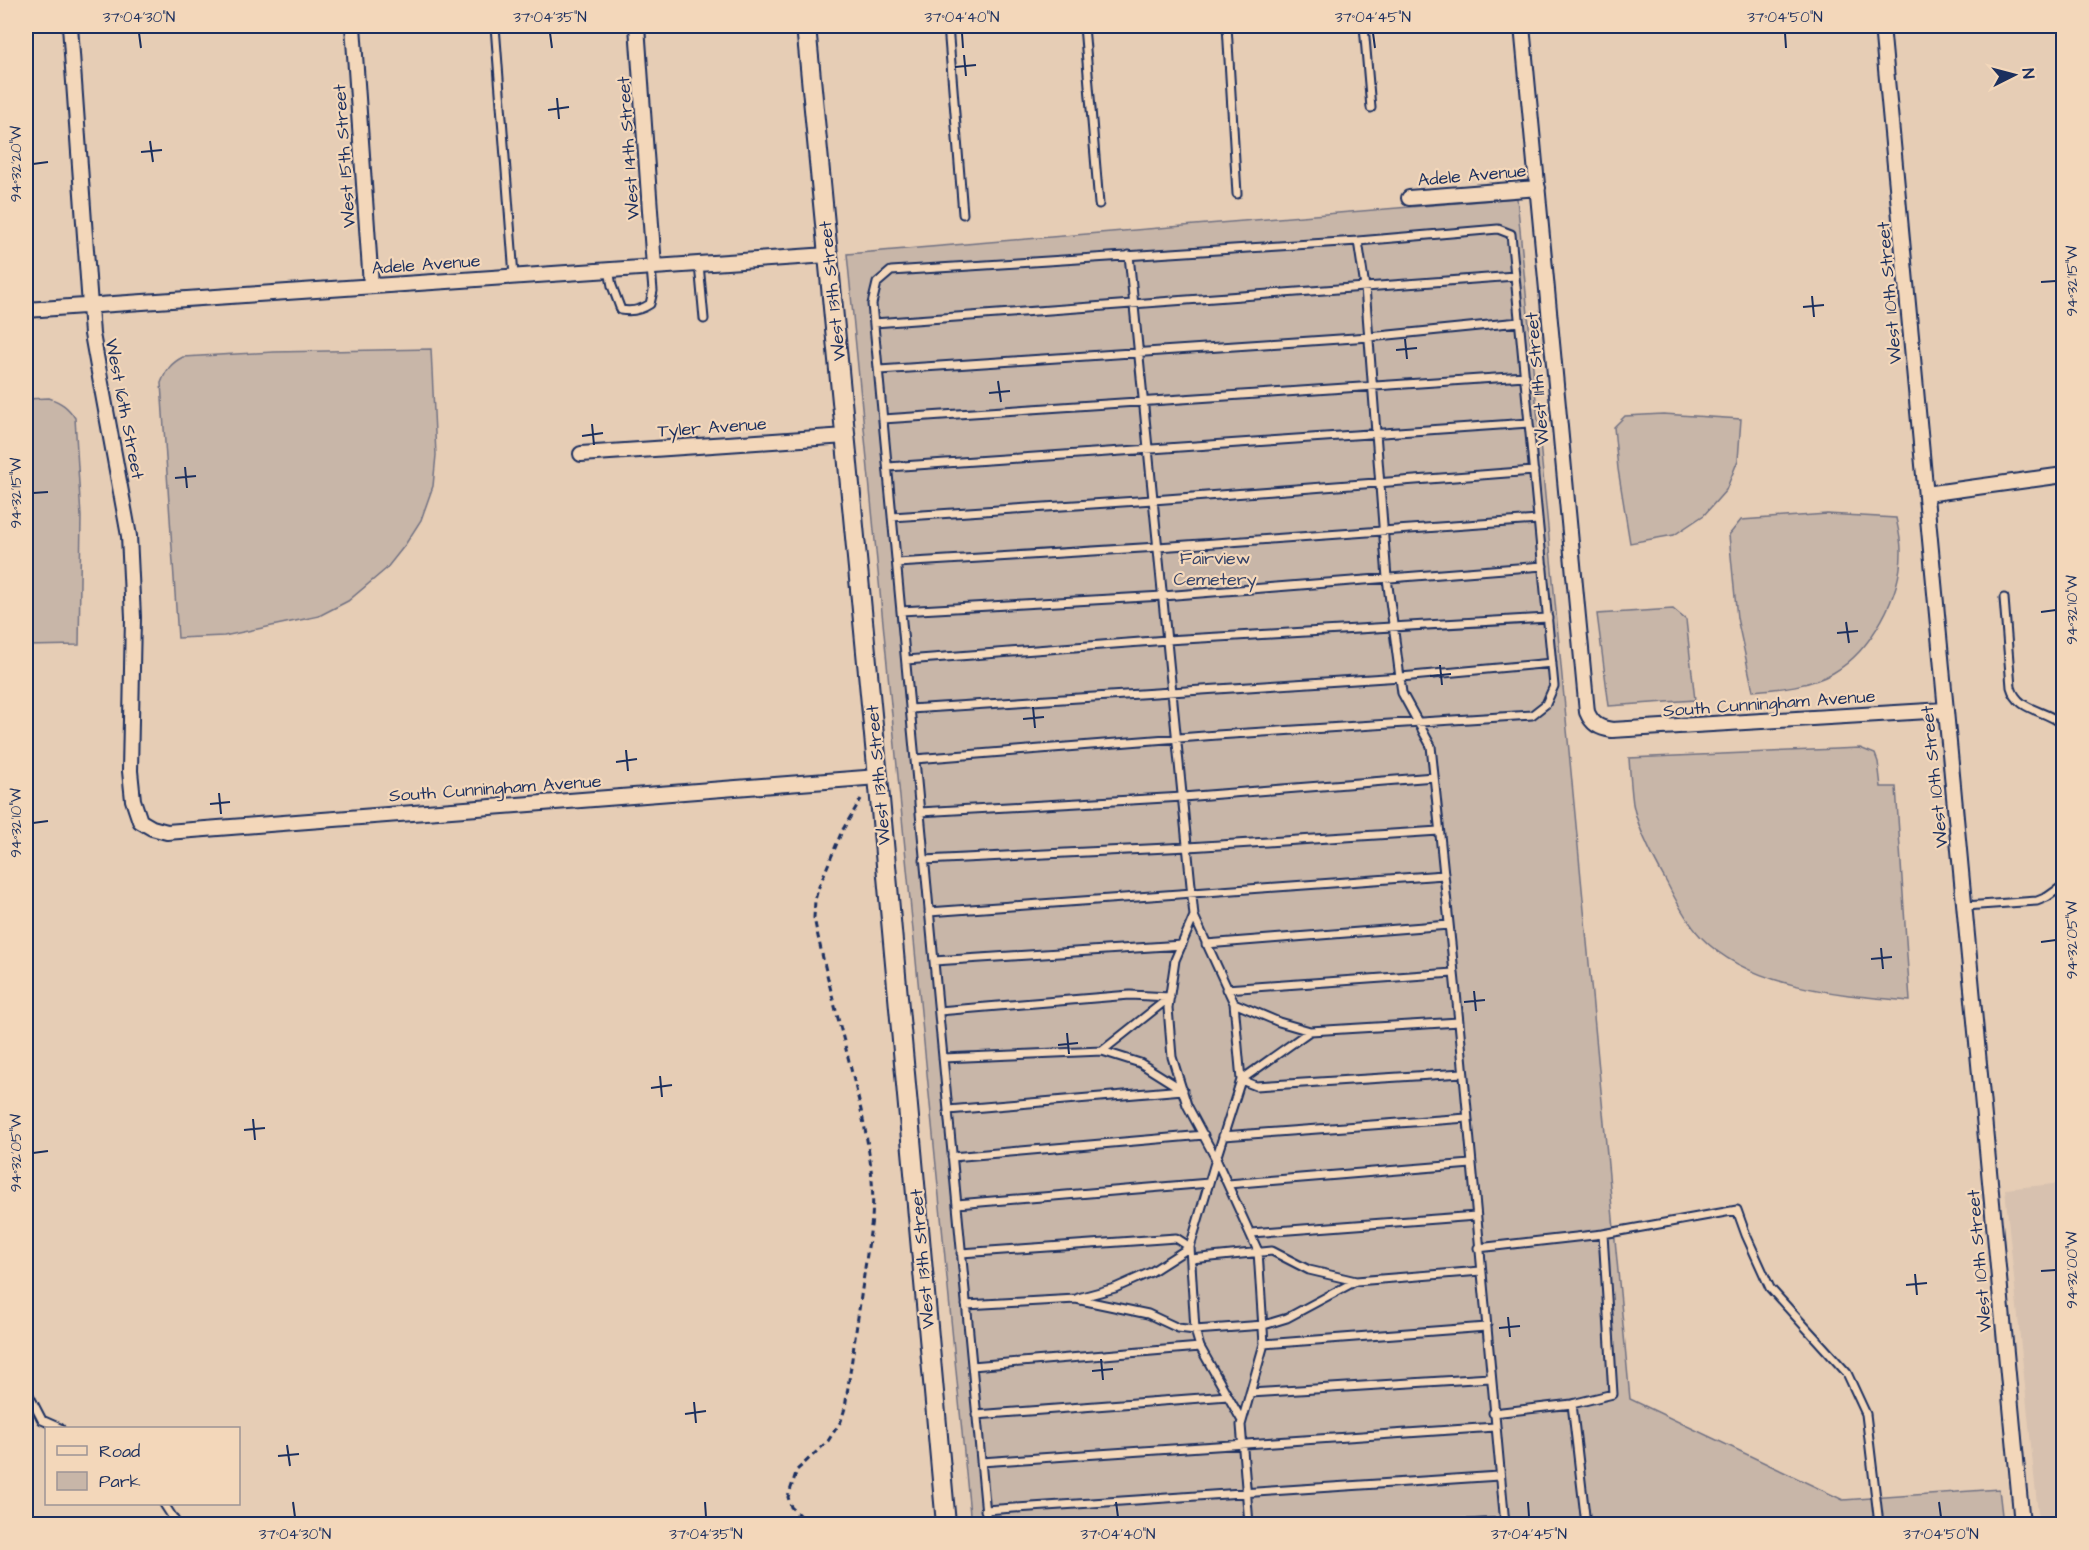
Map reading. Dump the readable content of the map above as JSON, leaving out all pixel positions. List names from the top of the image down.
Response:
{
  "streets": {
    "street": [
      "West 14th Street",
      "West 15th Street",
      "Adele Avenue",
      "West 13th Street",
      "West 10th Street",
      "West 11th Street",
      "West 16th Street",
      "Tyler Avenue",
      "South Cunningham Avenue"
    ]
  },
  "crossings": [
    ["West 14th Street", "Adele Avenue"],
    ["West 15th Street", "Adele Avenue"],
    ["Adele Avenue", "West 13th Street"],
    ["Adele Avenue", "West 11th Street"],
    ["Adele Avenue", "West 16th Street"],
    ["West 13th Street", "Tyler Avenue"],
    ["West 13th Street", "South Cunningham Avenue"],
    ["West 10th Street", "South Cunningham Avenue"],
    ["West 11th Street", "South Cunningham Avenue"],
    ["West 16th Street", "South Cunningham Avenue"]
  ],
  "parks": ["Fairview Cemetery"],
  "legend": ["Road", "Park"],
  "north": "right",
  "coordinates": [
    "37°04'30\"N",
    "37°04'35\"N",
    "37°04'40\"N",
    "37°04'45\"N",
    "37°04'50\"N",
    "94°32'20\"W",
    "94°32'15\"W",
    "94°32'10\"W",
    "94°32'05\"W",
    "94°32'00\"W"
  ]
}
